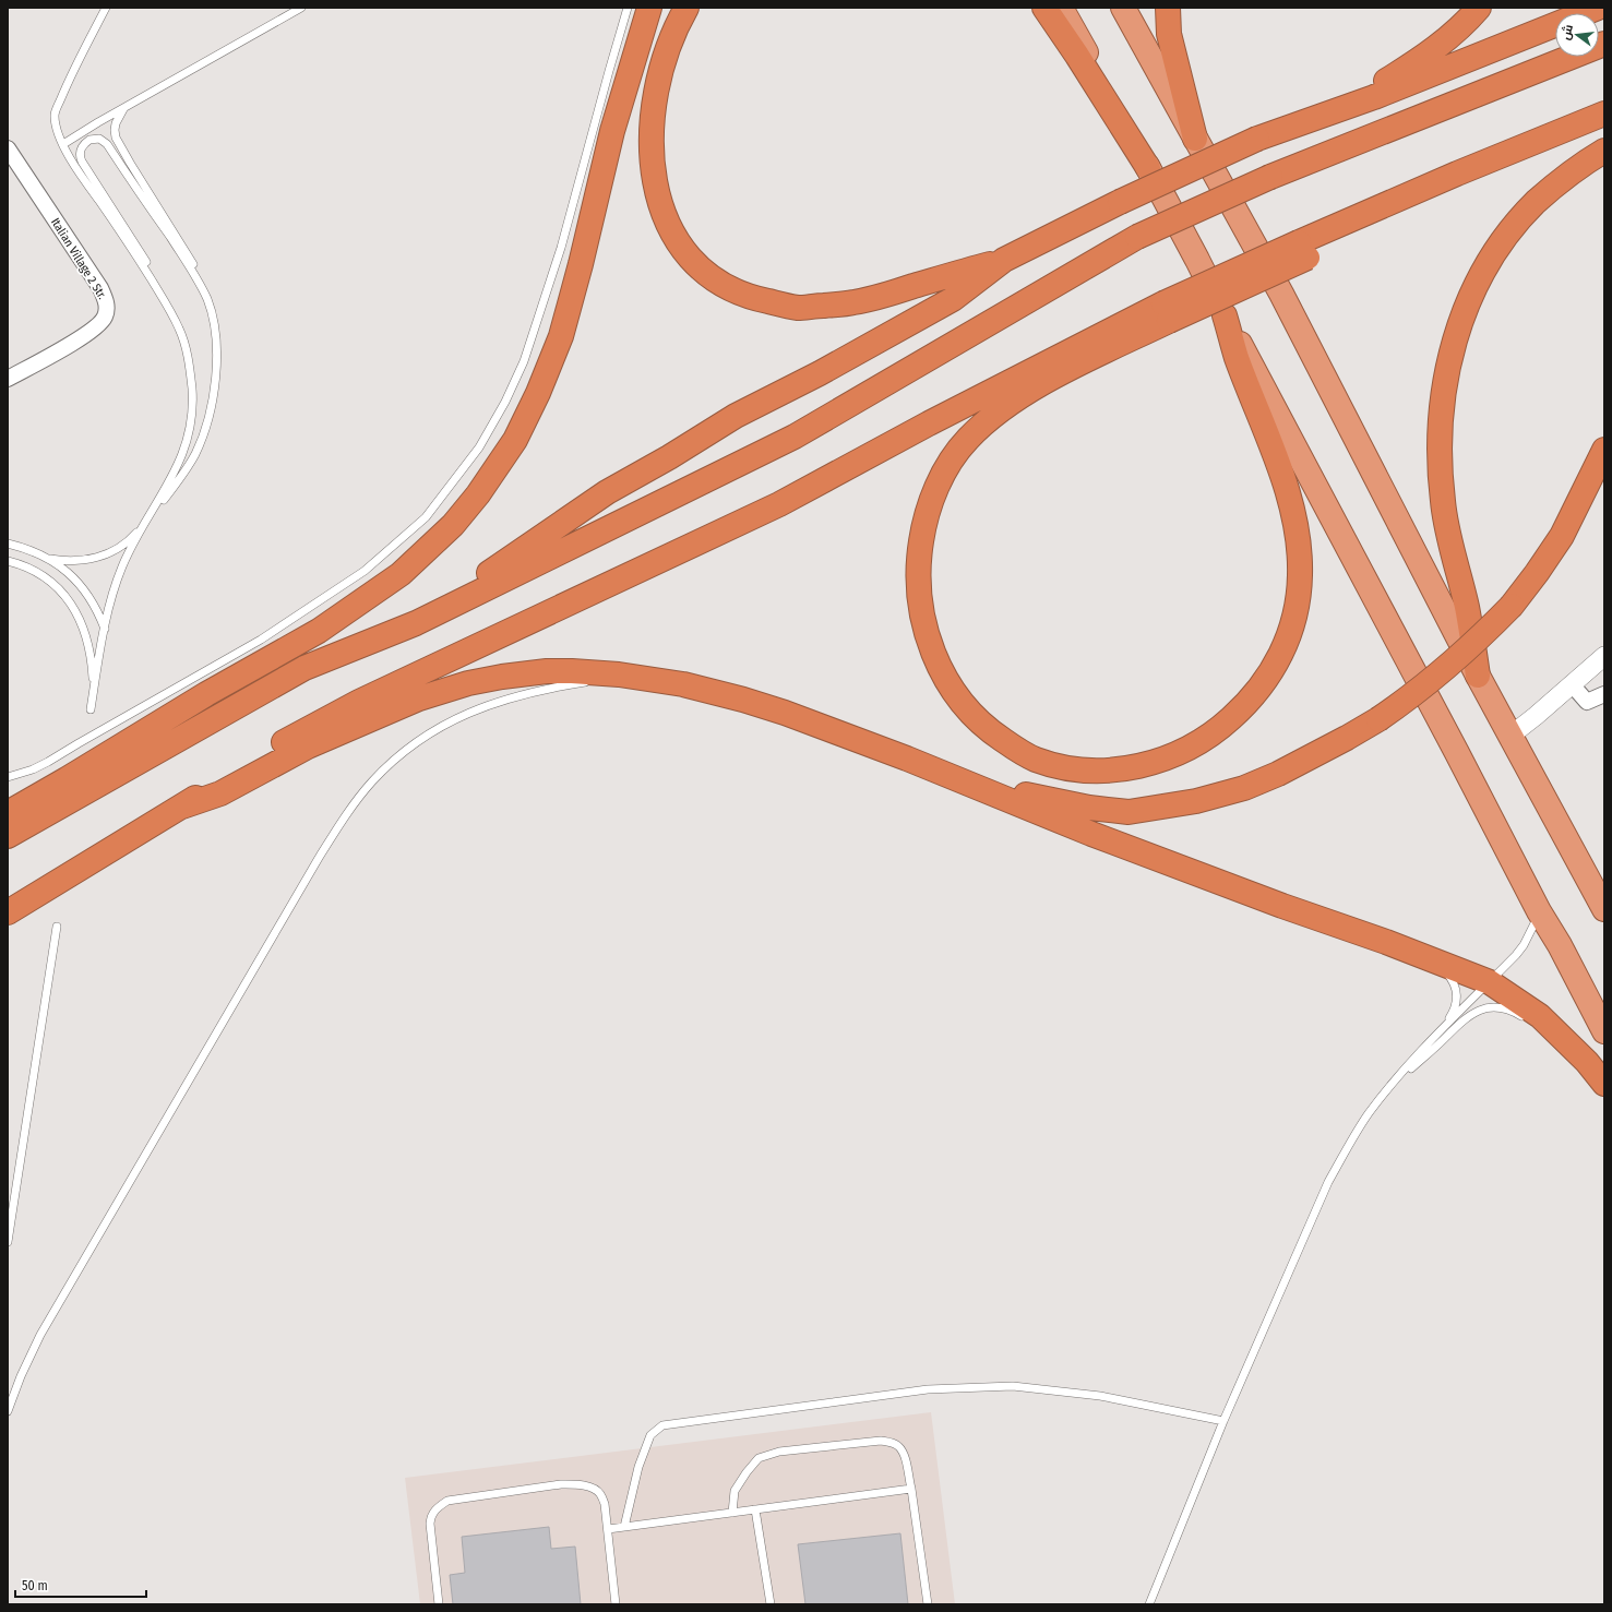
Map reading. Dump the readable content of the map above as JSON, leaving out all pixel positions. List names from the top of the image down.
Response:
{
  "streets": {
    "street": ["Italian Village 2 Str."]
  },
  "scale_bar": "50 m",
  "north": "left"
}
